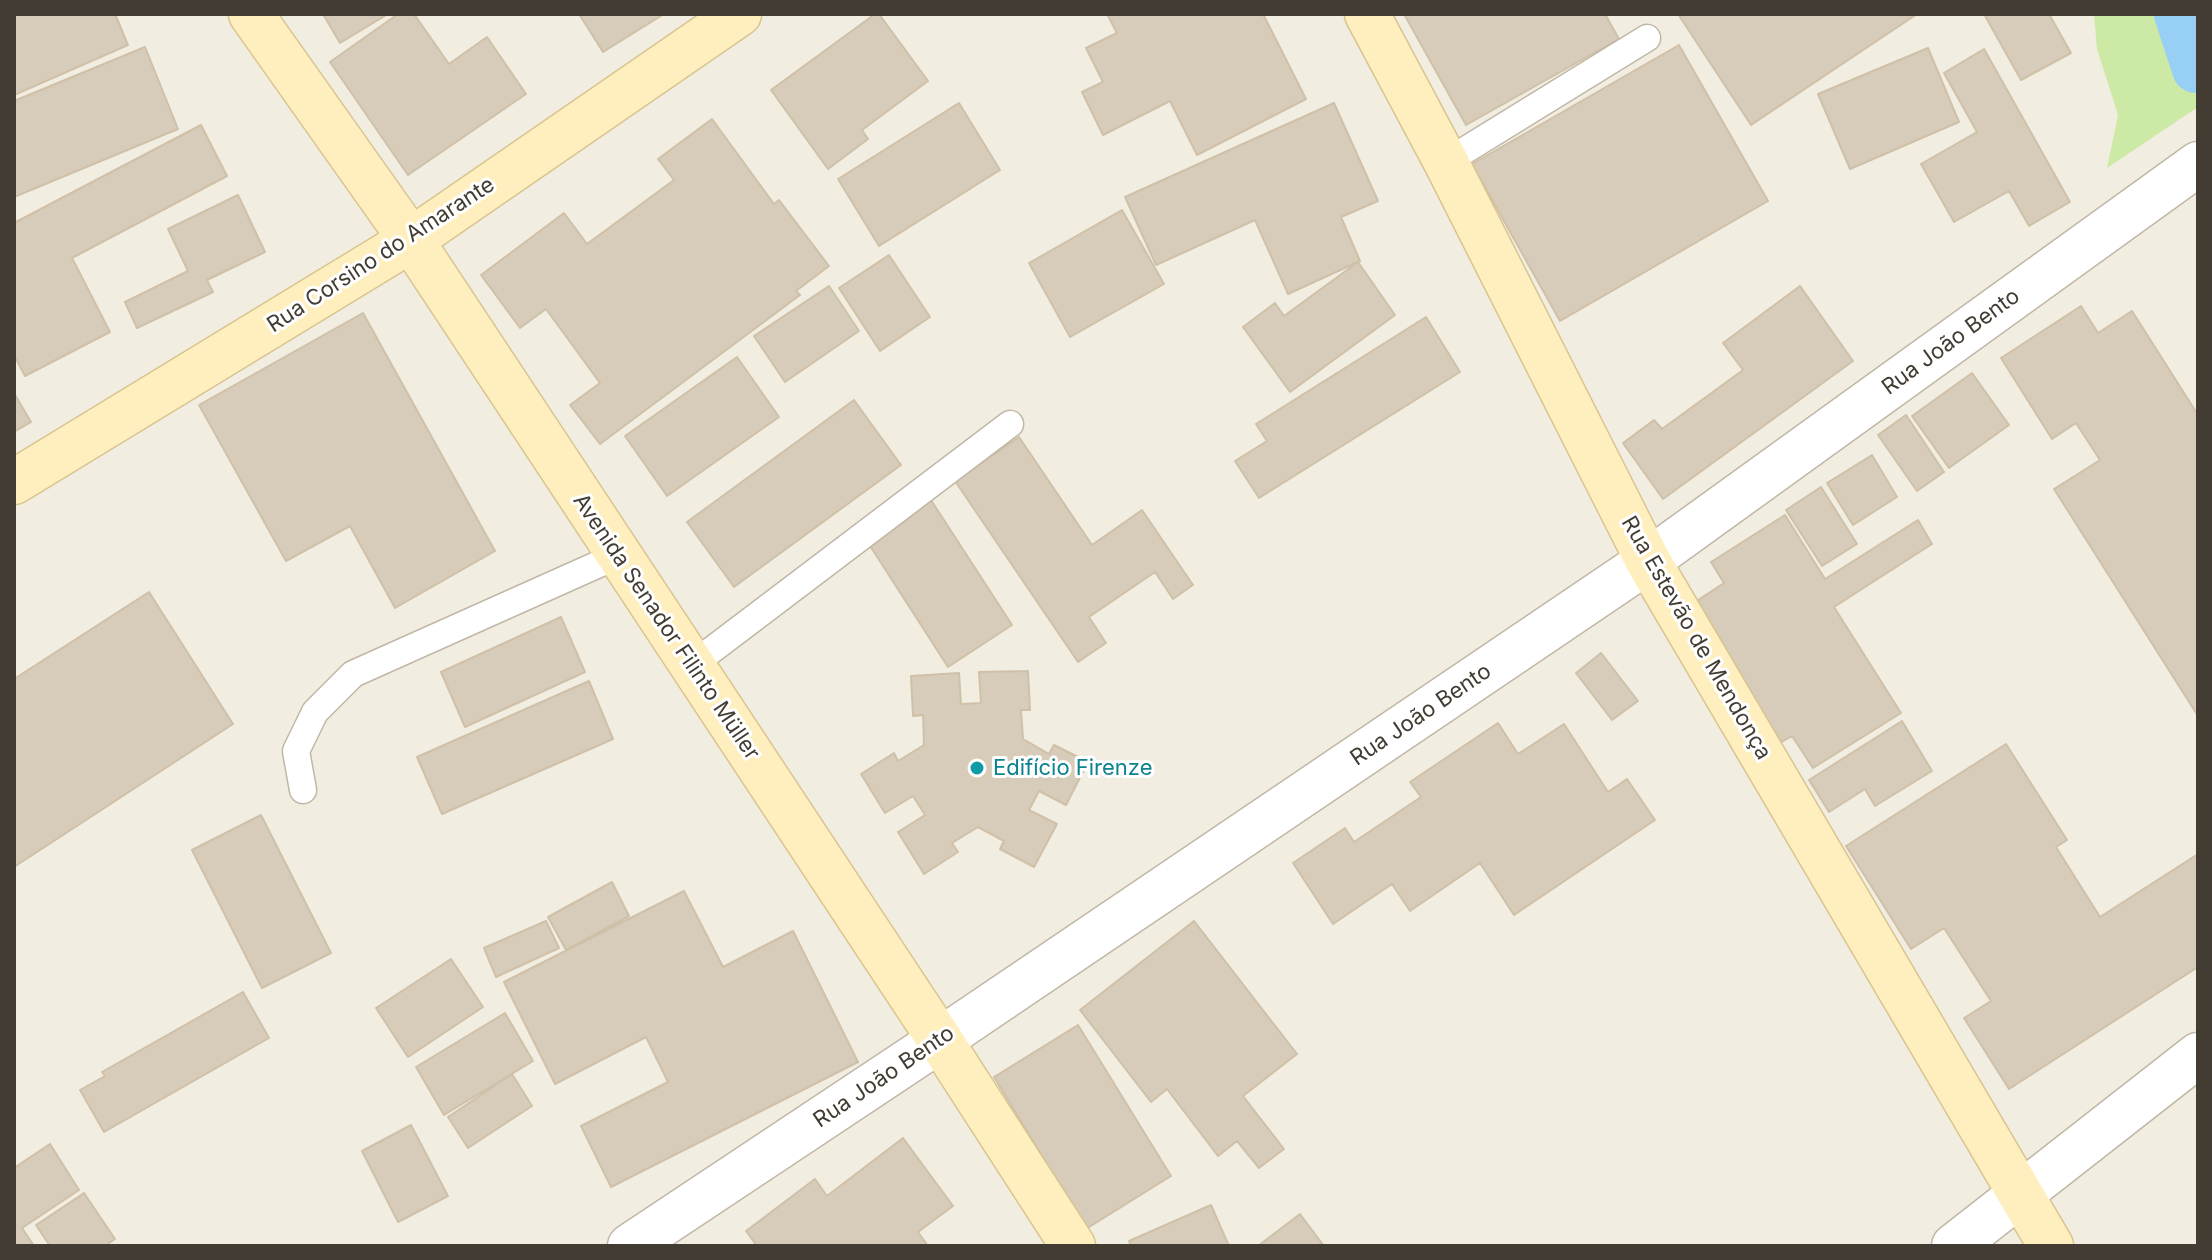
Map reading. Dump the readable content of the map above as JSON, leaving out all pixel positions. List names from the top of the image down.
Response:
{
  "streets": {
    "street": [
      "Rua Corsino do Amarante",
      "Rua João Bento",
      "Avenida Senador Filinto Müller",
      "Rua Estevão de Mendonça"
    ]
  },
  "crossings": [
    ["Rua Corsino do Amarante", "Avenida Senador Filinto Müller"],
    ["Rua João Bento", "Avenida Senador Filinto Müller"],
    ["Rua João Bento", "Rua Estevão de Mendonça"]
  ],
  "places": ["Edifício Firenze"]
}
